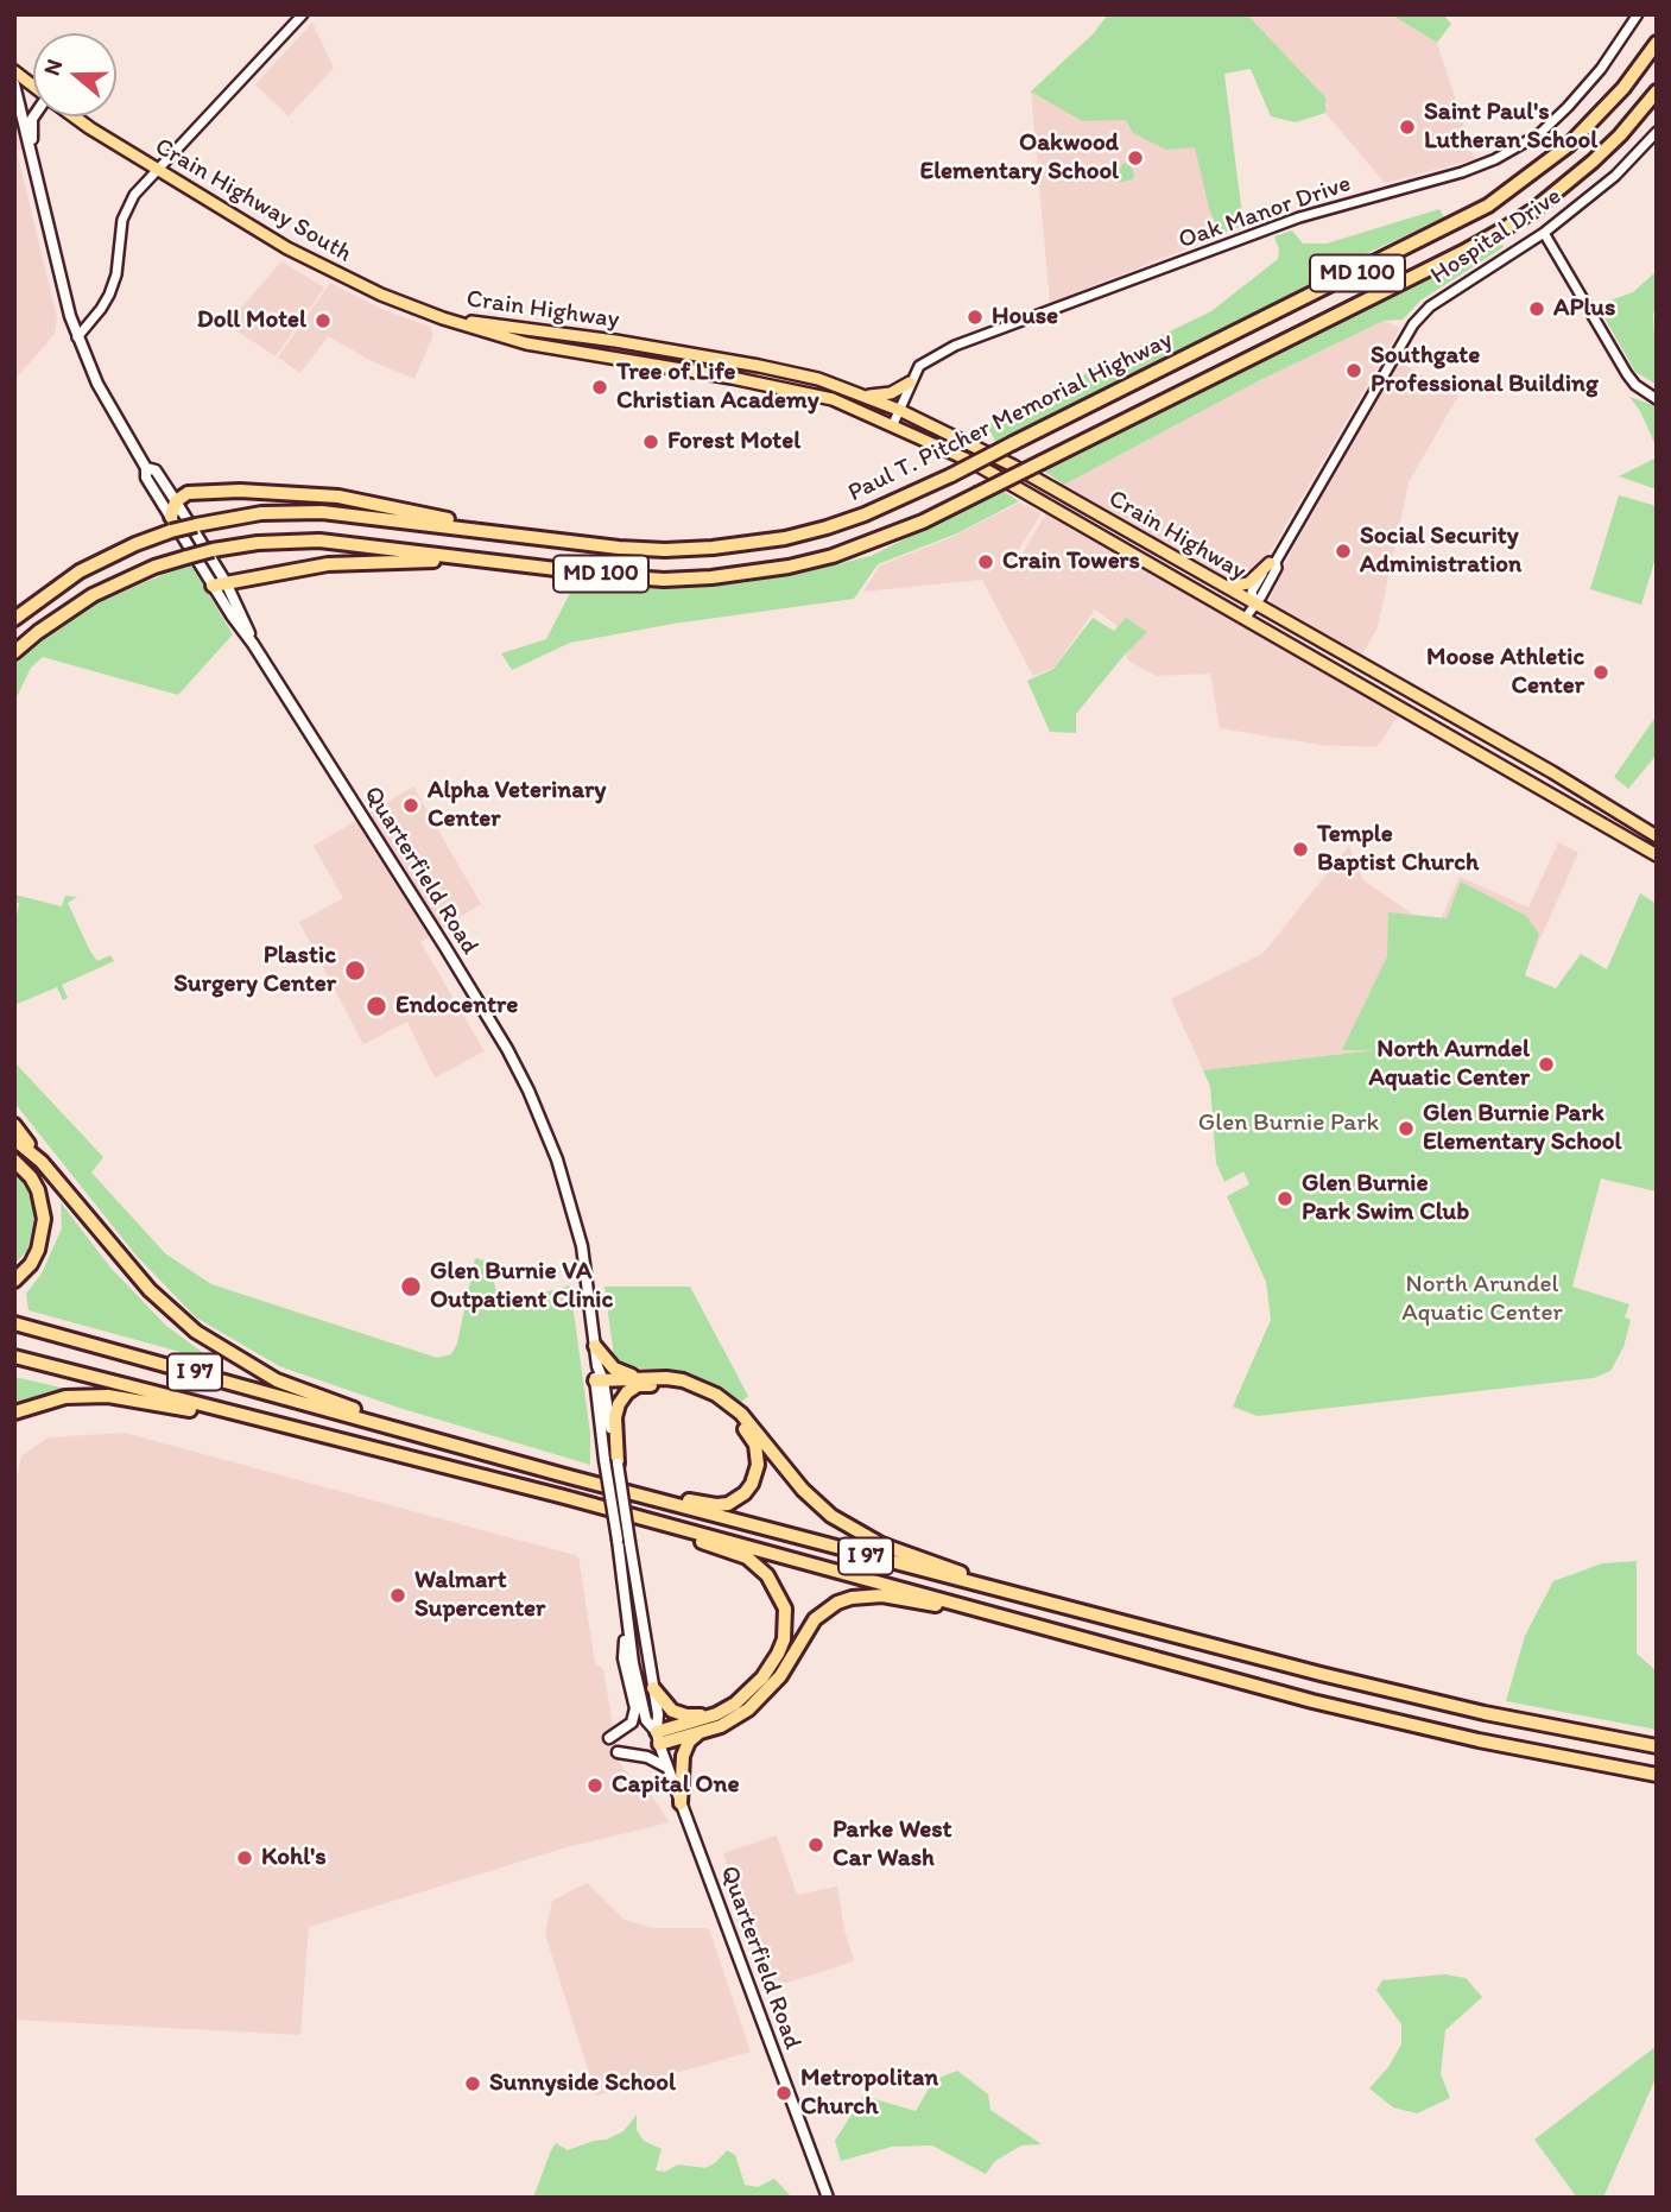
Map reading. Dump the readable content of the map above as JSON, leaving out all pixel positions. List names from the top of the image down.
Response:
{
  "streets": {
    "highway": ["MD 100", "Paul T. Pitcher Memorial Highway", "I 97"],
    "main road": ["Crain Highway South", "Crain Highway", "Quarterfield Road"],
    "street": ["Oak Manor Drive", "Hospital Drive"]
  },
  "crossings": [
    ["Crain Highway South", "Crain Highway"],
    ["Oak Manor Drive", "Crain Highway"],
    ["Hospital Drive", "Crain Highway"]
  ],
  "parks": ["Glen Burnie Park", "North Arundel Aquatic Center"],
  "places": [
    "Saint Paul's Lutheran School",
    "Oakwood Elementary School",
    "APlus",
    "House",
    "Doll Motel",
    "Southgate Professional Building",
    "Tree of Life Christian Academy",
    "Forest Motel",
    "Social Security Administration",
    "Crain Towers",
    "Moose Athletic Center",
    "Alpha Veterinary Center",
    "Temple Baptist Church",
    "Plastic Surgery Center",
    "Endocentre",
    "North Aurndel Aquatic Center",
    "Glen Burnie Park Elementary School",
    "Glen Burnie Park Swim Club",
    "Glen Burnie VA Outpatient Clinic",
    "Walmart Supercenter",
    "Capital One",
    "Parke West Car Wash",
    "Kohl's",
    "Sunnyside School",
    "Metropolitan Church"
  ],
  "north": "left"
}
